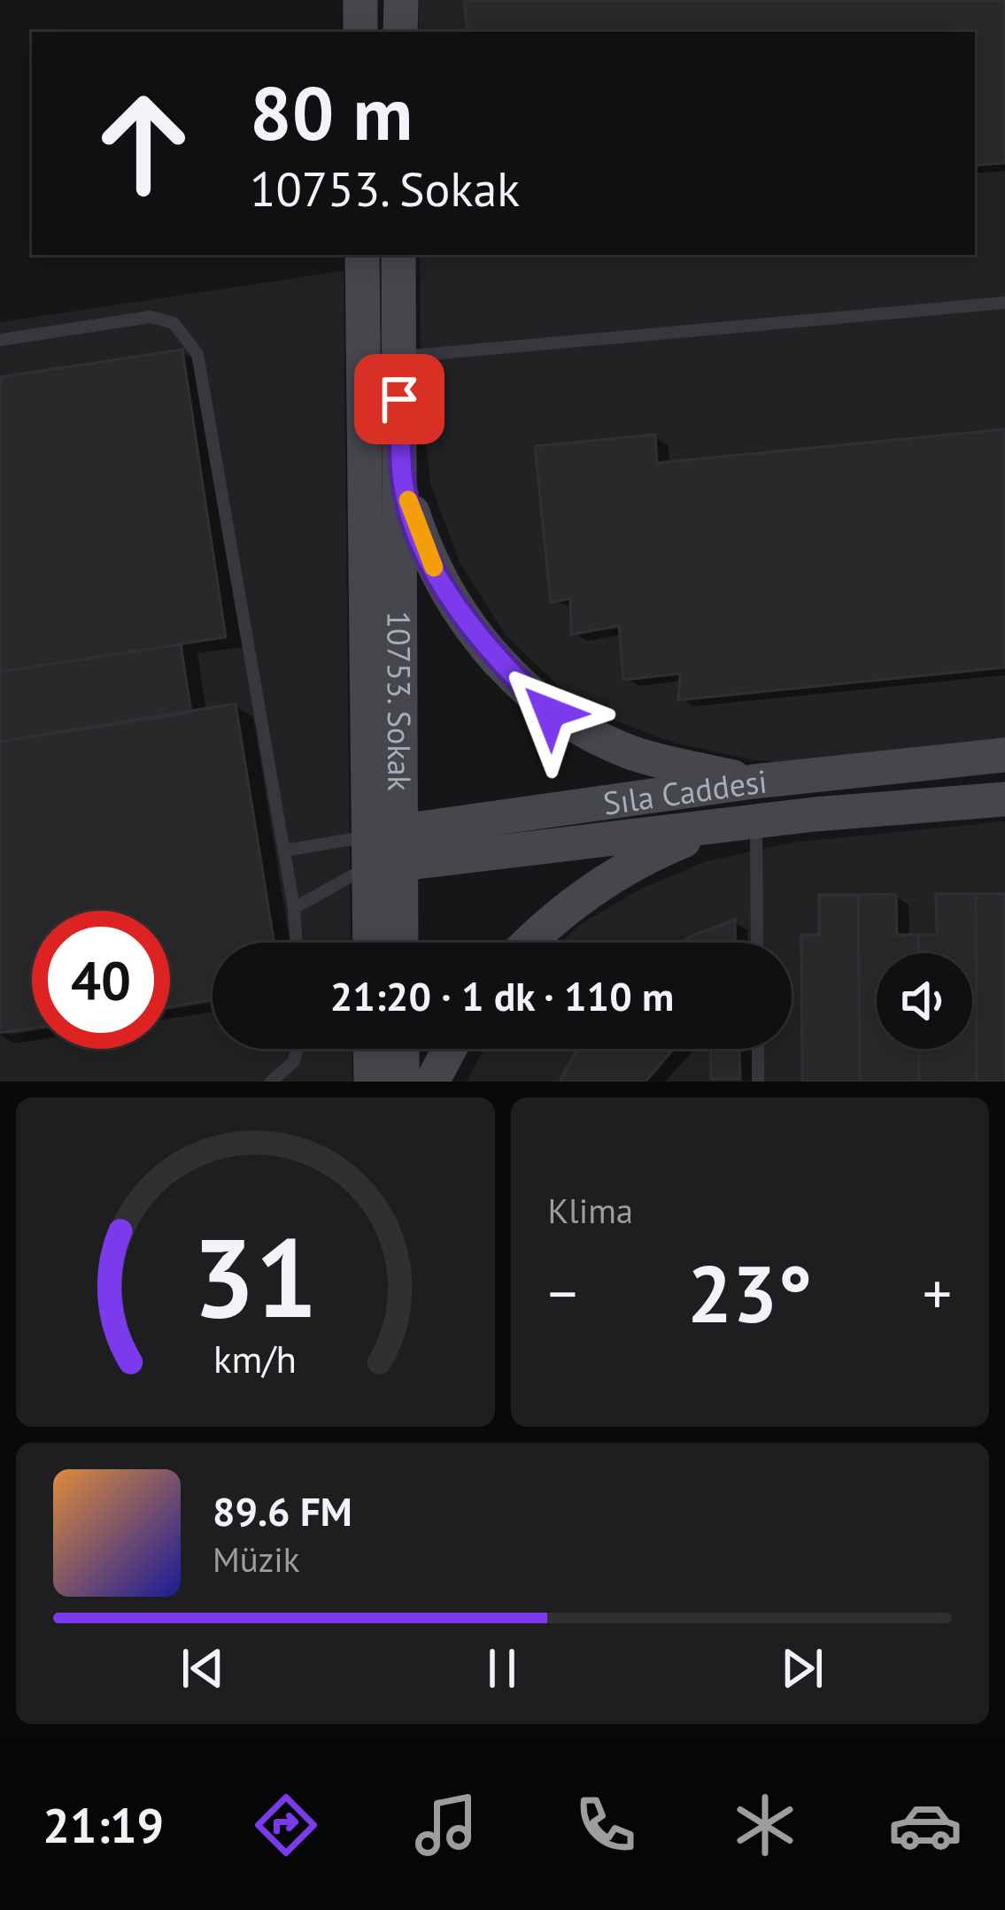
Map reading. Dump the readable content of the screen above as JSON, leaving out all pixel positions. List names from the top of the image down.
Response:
{
  "streets": {
    "street": ["10753. Sokak", "Sıla Caddesi"]
  },
  "crossings": [
    ["10753. Sokak", "Sıla Caddesi"]
  ],
  "page": {
    "turn": ["80 m", "10753. Sokak"],
    "limit": "40",
    "trip": "21:20 · 1 dk · 110 m",
    "tile": "Klima",
    "heat": ["−", "23°", "+"],
    "song": ["89.6 FM", "Müzik"],
    "tabs": "21:19",
    "gauge": ["31", "km/h"]
  }
}
